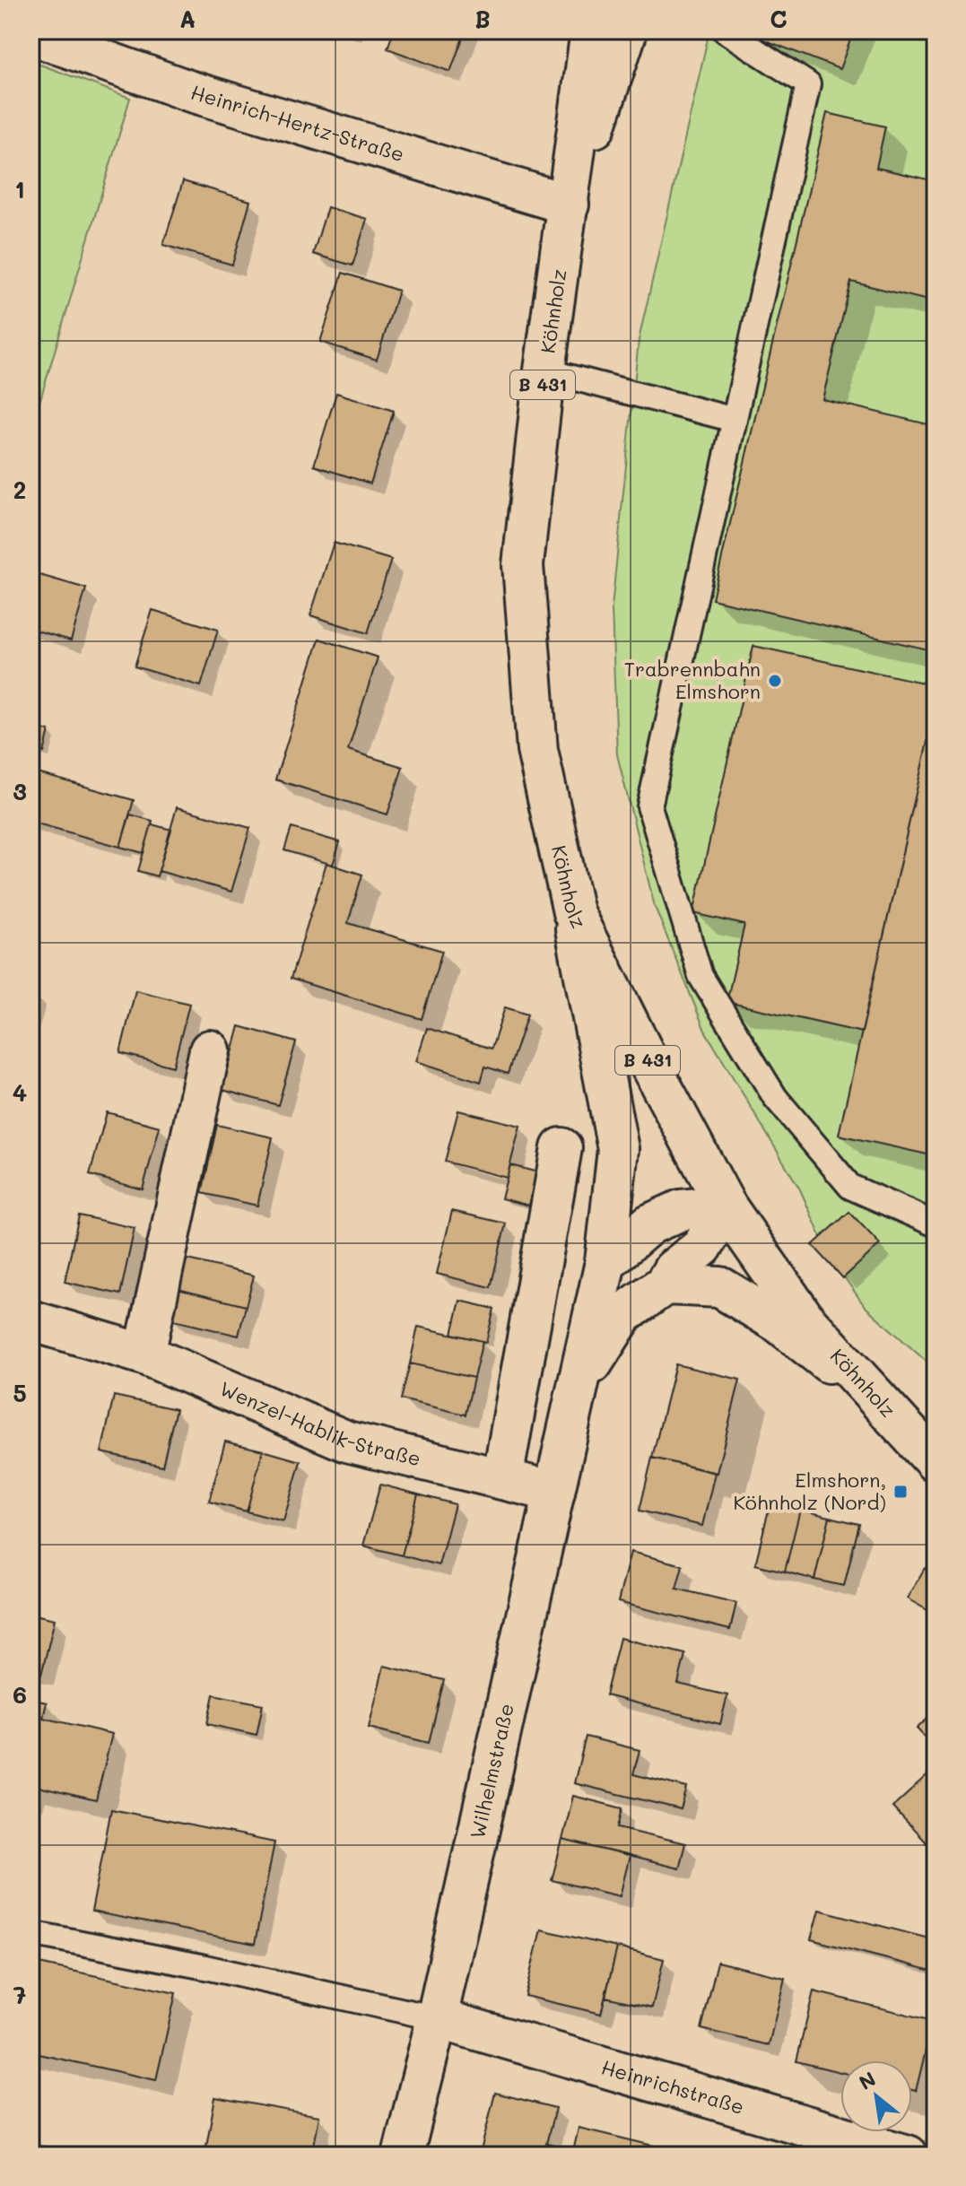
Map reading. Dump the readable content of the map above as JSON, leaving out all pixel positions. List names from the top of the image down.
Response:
{
  "streets": {
    "main road": [
      "Heinrich-Hertz-Straße",
      "Köhnholz",
      "B 431",
      "Wenzel-Hablik-Straße",
      "Wilhelmstraße",
      "Heinrichstraße"
    ]
  },
  "crossings": [
    ["Heinrich-Hertz-Straße", "Köhnholz"],
    ["Heinrich-Hertz-Straße", "B 431"],
    ["Köhnholz", "B 431"],
    ["Köhnholz", "Wilhelmstraße"],
    ["Wenzel-Hablik-Straße", "Wilhelmstraße"],
    ["Wilhelmstraße", "Heinrichstraße"]
  ],
  "places": {
    "other": ["Trabrennbahn Elmshorn"],
    "transit": ["Elmshorn, Köhnholz (Nord)"]
  },
  "north": "top left",
  "grid": {
    "columns": ["A", "B", "C"],
    "rows": [
      "1",
      "2",
      "3",
      "4",
      "5",
      "6",
      "7"
    ]
  }
}
